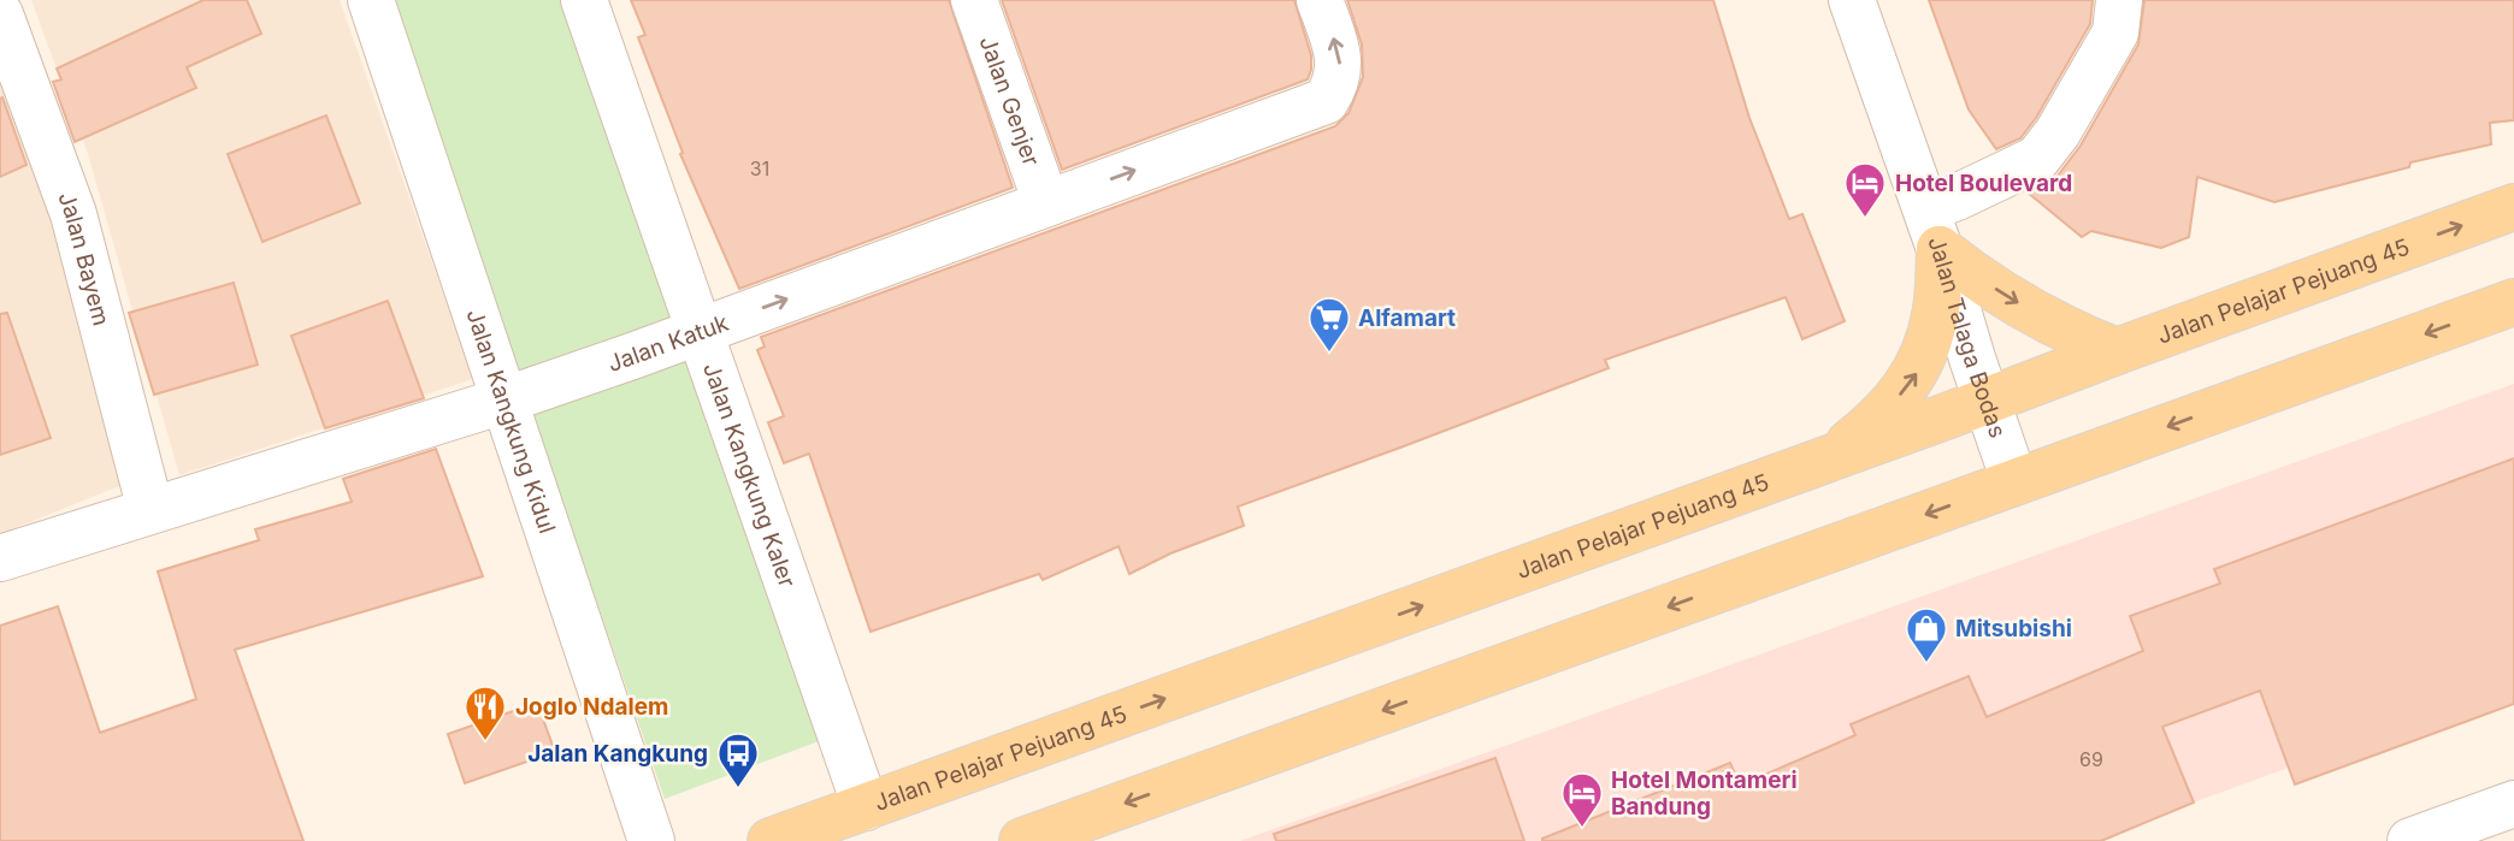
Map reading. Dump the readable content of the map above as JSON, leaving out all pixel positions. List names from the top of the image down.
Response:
{
  "streets": {
    "main road": ["Jalan Pelajar Pejuang 45"],
    "street": [
      "Jalan Genjer",
      "Jalan Bayem",
      "Jalan Talaga Bodas",
      "Jalan Katuk",
      "Jalan Kangkung Kidul",
      "Jalan Kangkung Kaler"
    ]
  },
  "crossings": [
    ["Jalan Genjer", "Jalan Katuk"],
    ["Jalan Bayem", "Jalan Katuk"],
    ["Jalan Pelajar Pejuang 45", "Jalan Talaga Bodas"],
    ["Jalan Pelajar Pejuang 45", "Jalan Kangkung Kaler"],
    ["Jalan Katuk", "Jalan Kangkung Kidul"],
    ["Jalan Katuk", "Jalan Kangkung Kaler"]
  ],
  "one_way": ["Jalan Katuk"],
  "places": {
    "hotel": ["Hotel Boulevard", "Hotel Montameri Bandung"],
    "supermarket": ["Alfamart"],
    "shop": ["Mitsubishi"],
    "restaurant": ["Joglo Ndalem"],
    "bus stop": ["Jalan Kangkung"]
  },
  "house_numbers": ["31", "69"]
}
